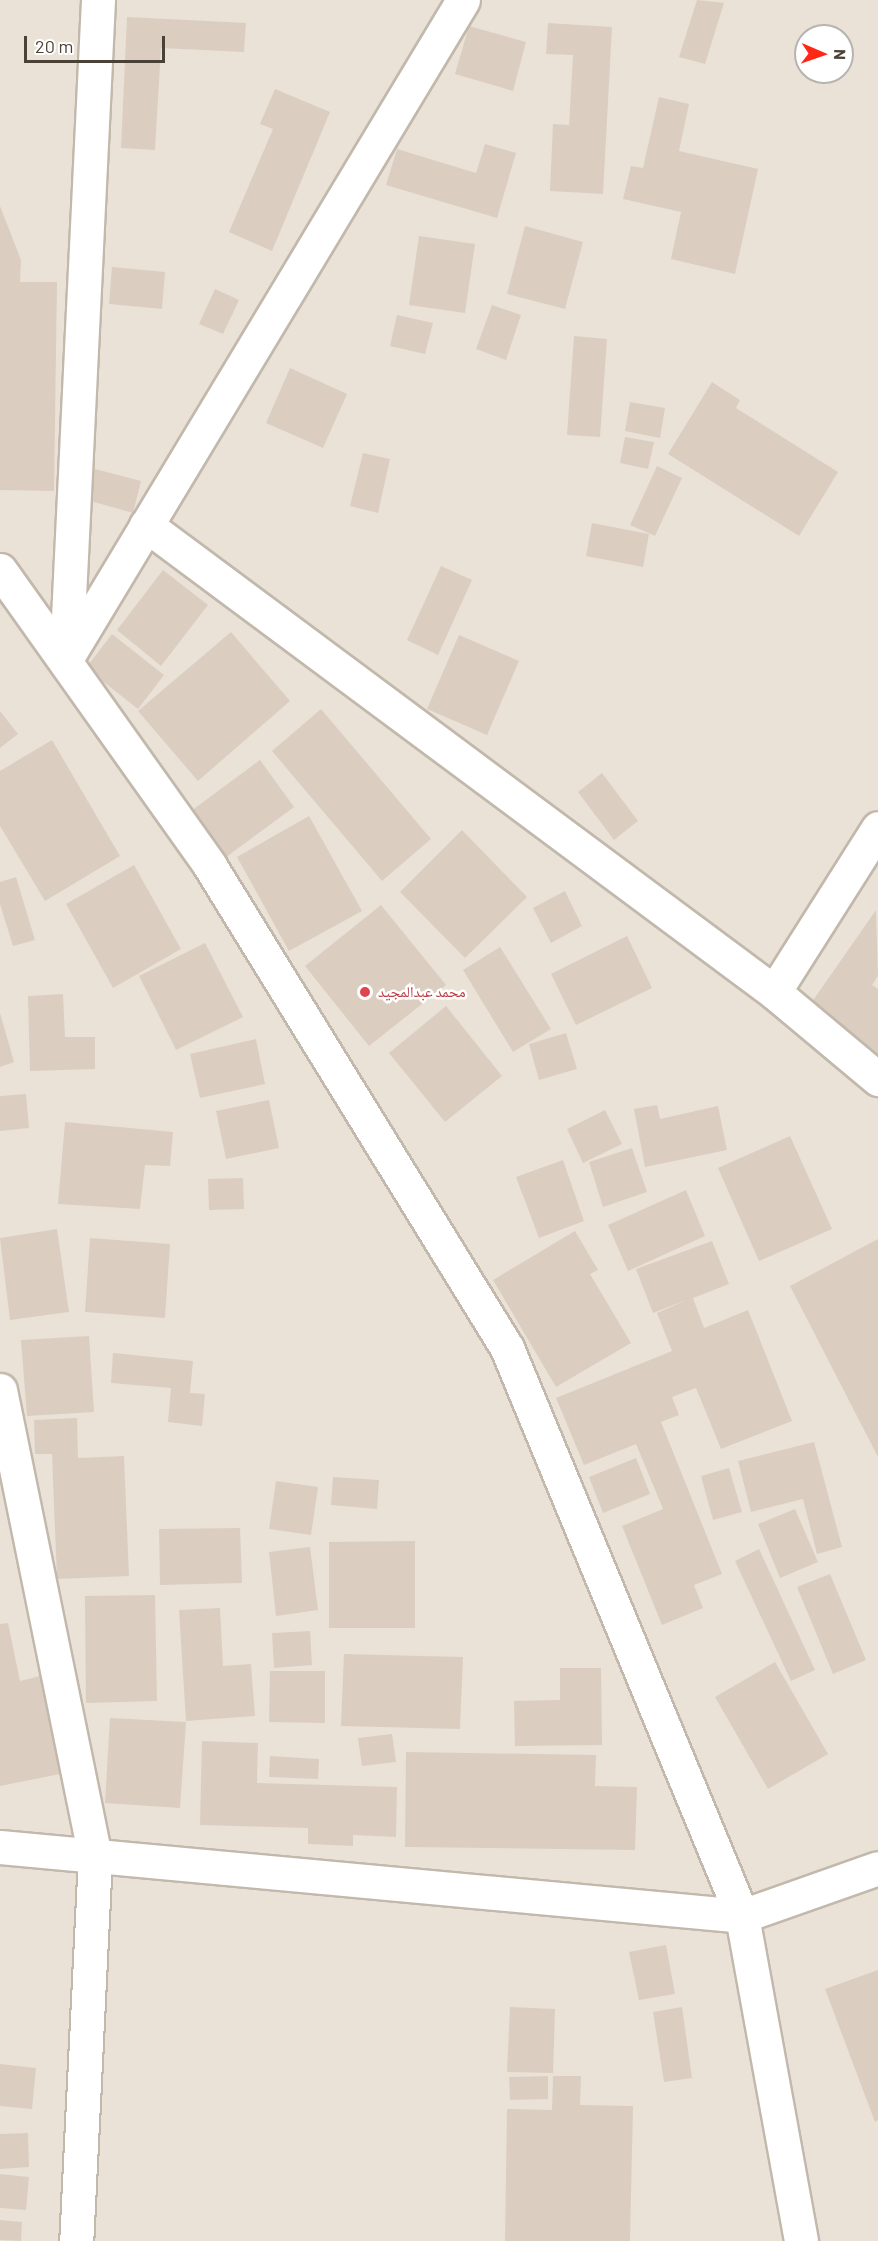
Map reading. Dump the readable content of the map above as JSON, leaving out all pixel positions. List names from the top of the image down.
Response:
{
  "places": ["محمد عبدالمجيد"],
  "scale_bar": "20 m",
  "north": "right"
}
